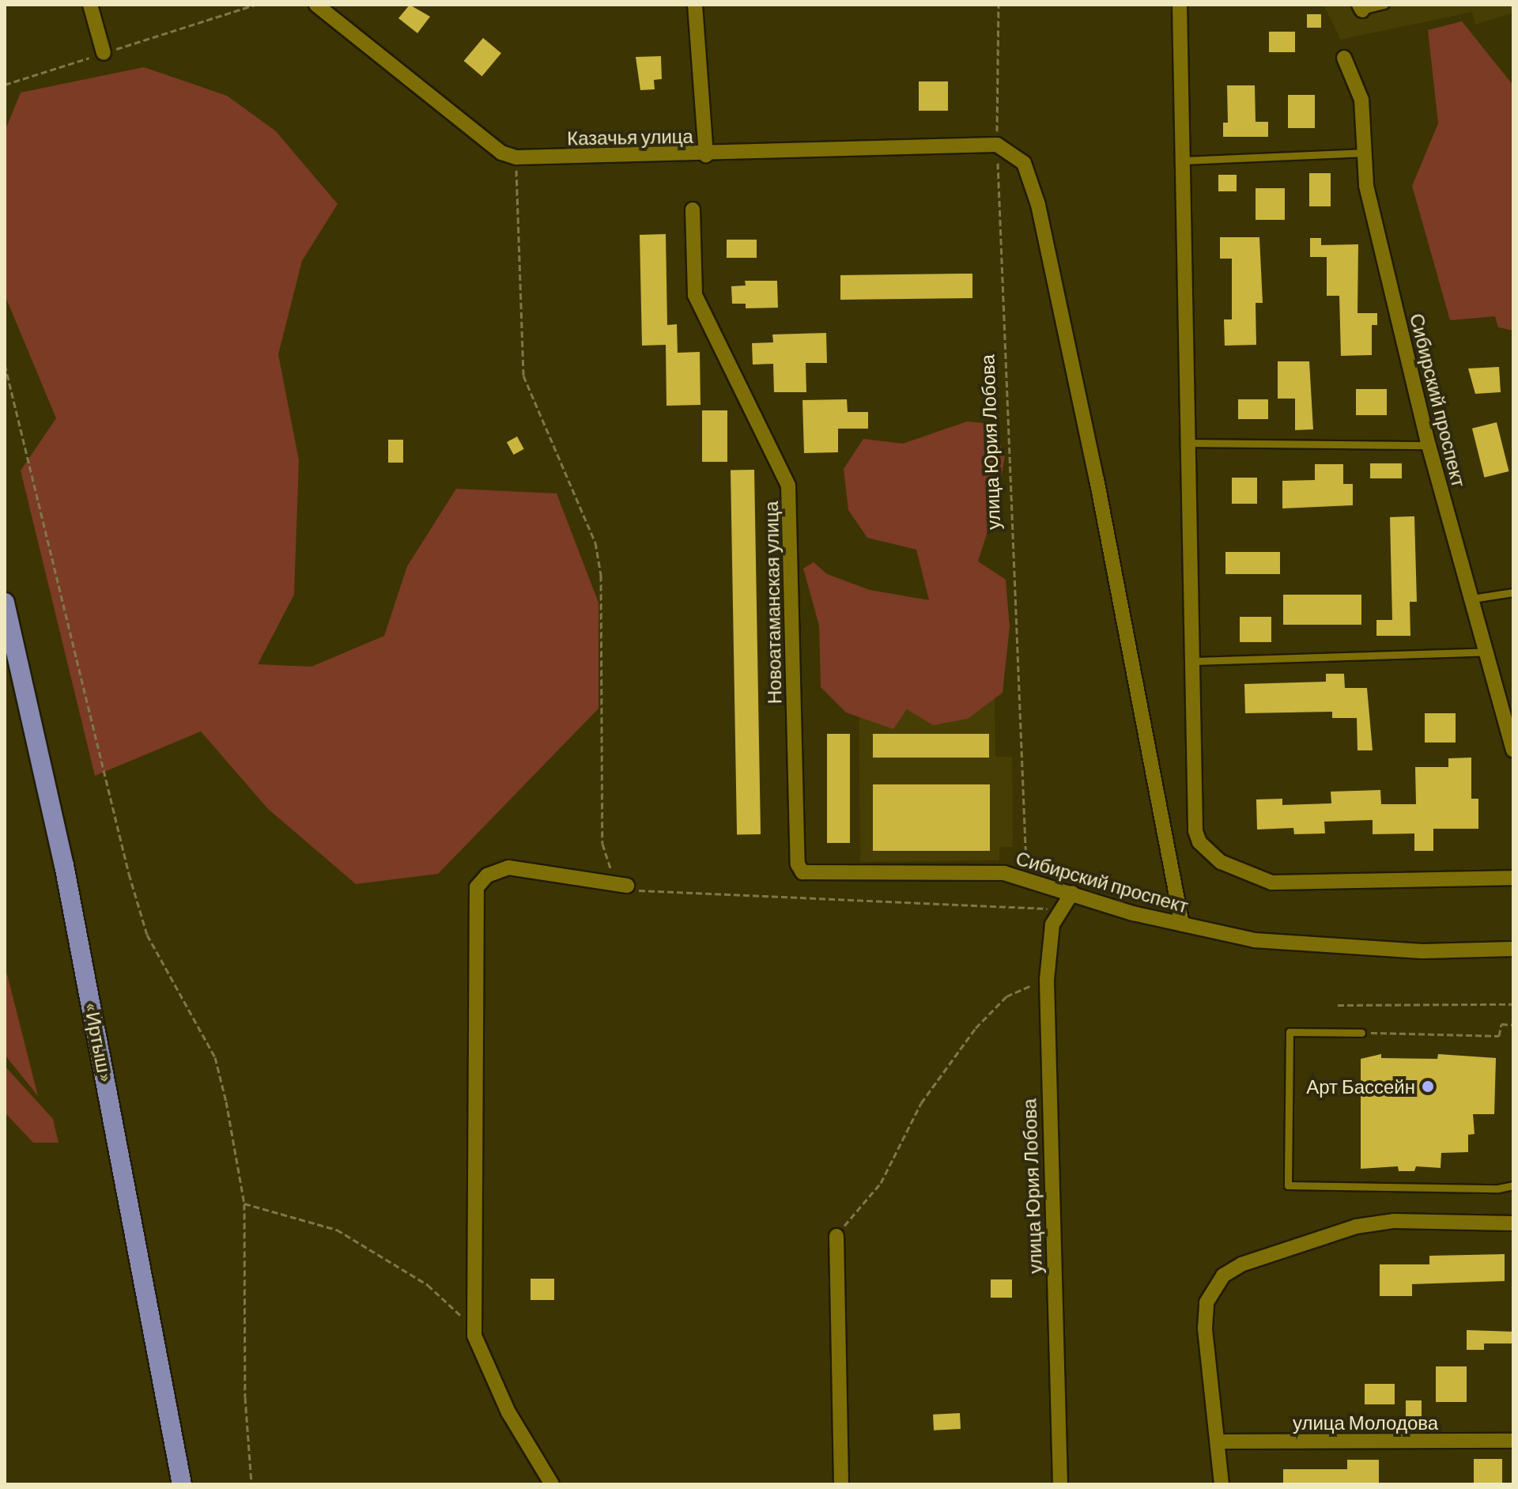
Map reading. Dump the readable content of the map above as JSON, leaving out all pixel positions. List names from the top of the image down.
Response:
{
  "streets": {
    "highway": ["«Иртыш»"],
    "street": [
      "Казачья улица",
      "Сибирский проспект",
      "улица Юрия Лобова",
      "Новоатаманская улица",
      "улица Молодова"
    ]
  },
  "crossings": [
    ["Казачья улица", "улица Юрия Лобова"],
    ["Сибирский проспект", "улица Юрия Лобова"],
    ["Сибирский проспект", "Новоатаманская улица"]
  ],
  "places": ["Арт Бассейн"]
}
